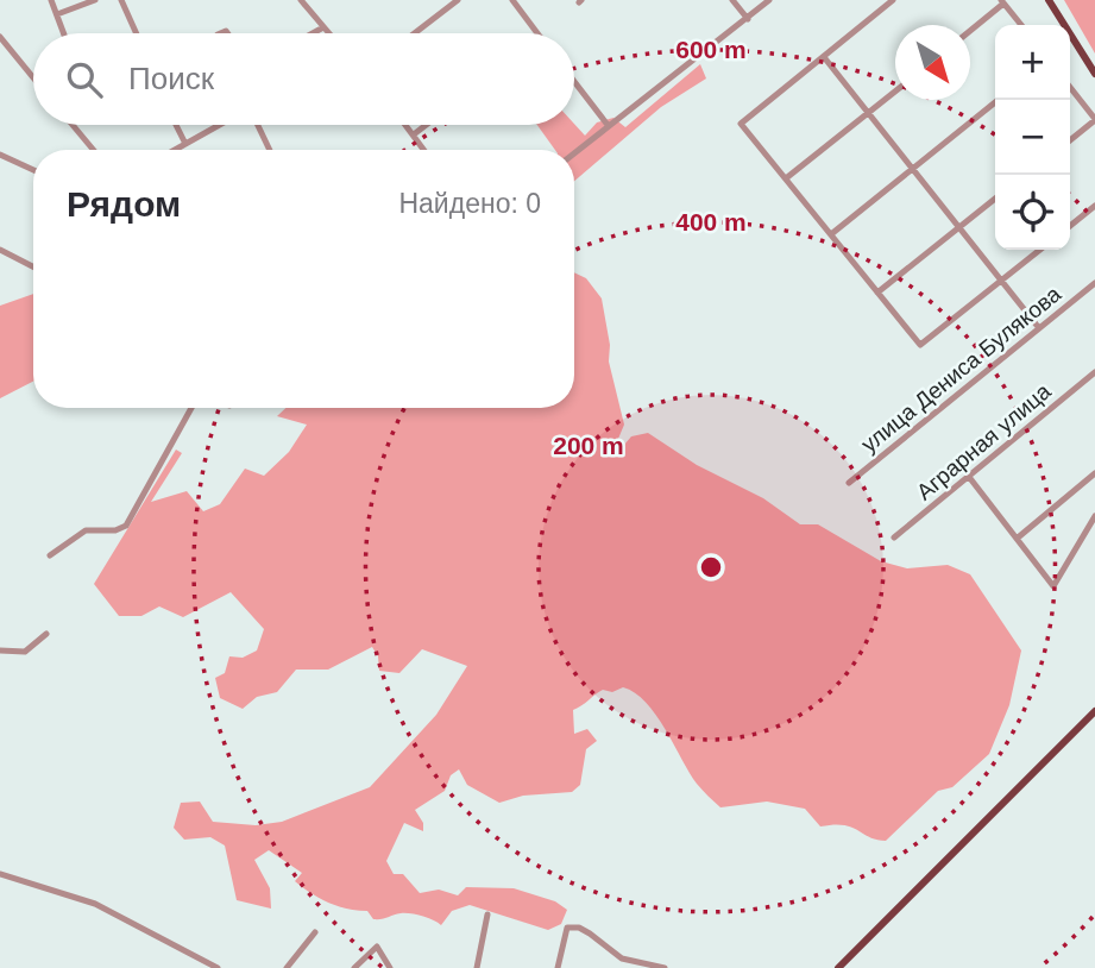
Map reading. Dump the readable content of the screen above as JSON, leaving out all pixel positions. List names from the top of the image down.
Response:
{
  "streets": {
    "street": ["улица Дениса Булякова", "Аграрная улица"]
  },
  "north": "bottom right",
  "page": {
    "map_buttons": ["+", "−"],
    "search": "Поиск",
    "heading": ["Рядом", "Найдено: 0"]
  },
  "rings": ["600 m", "400 m", "200 m"]
}
